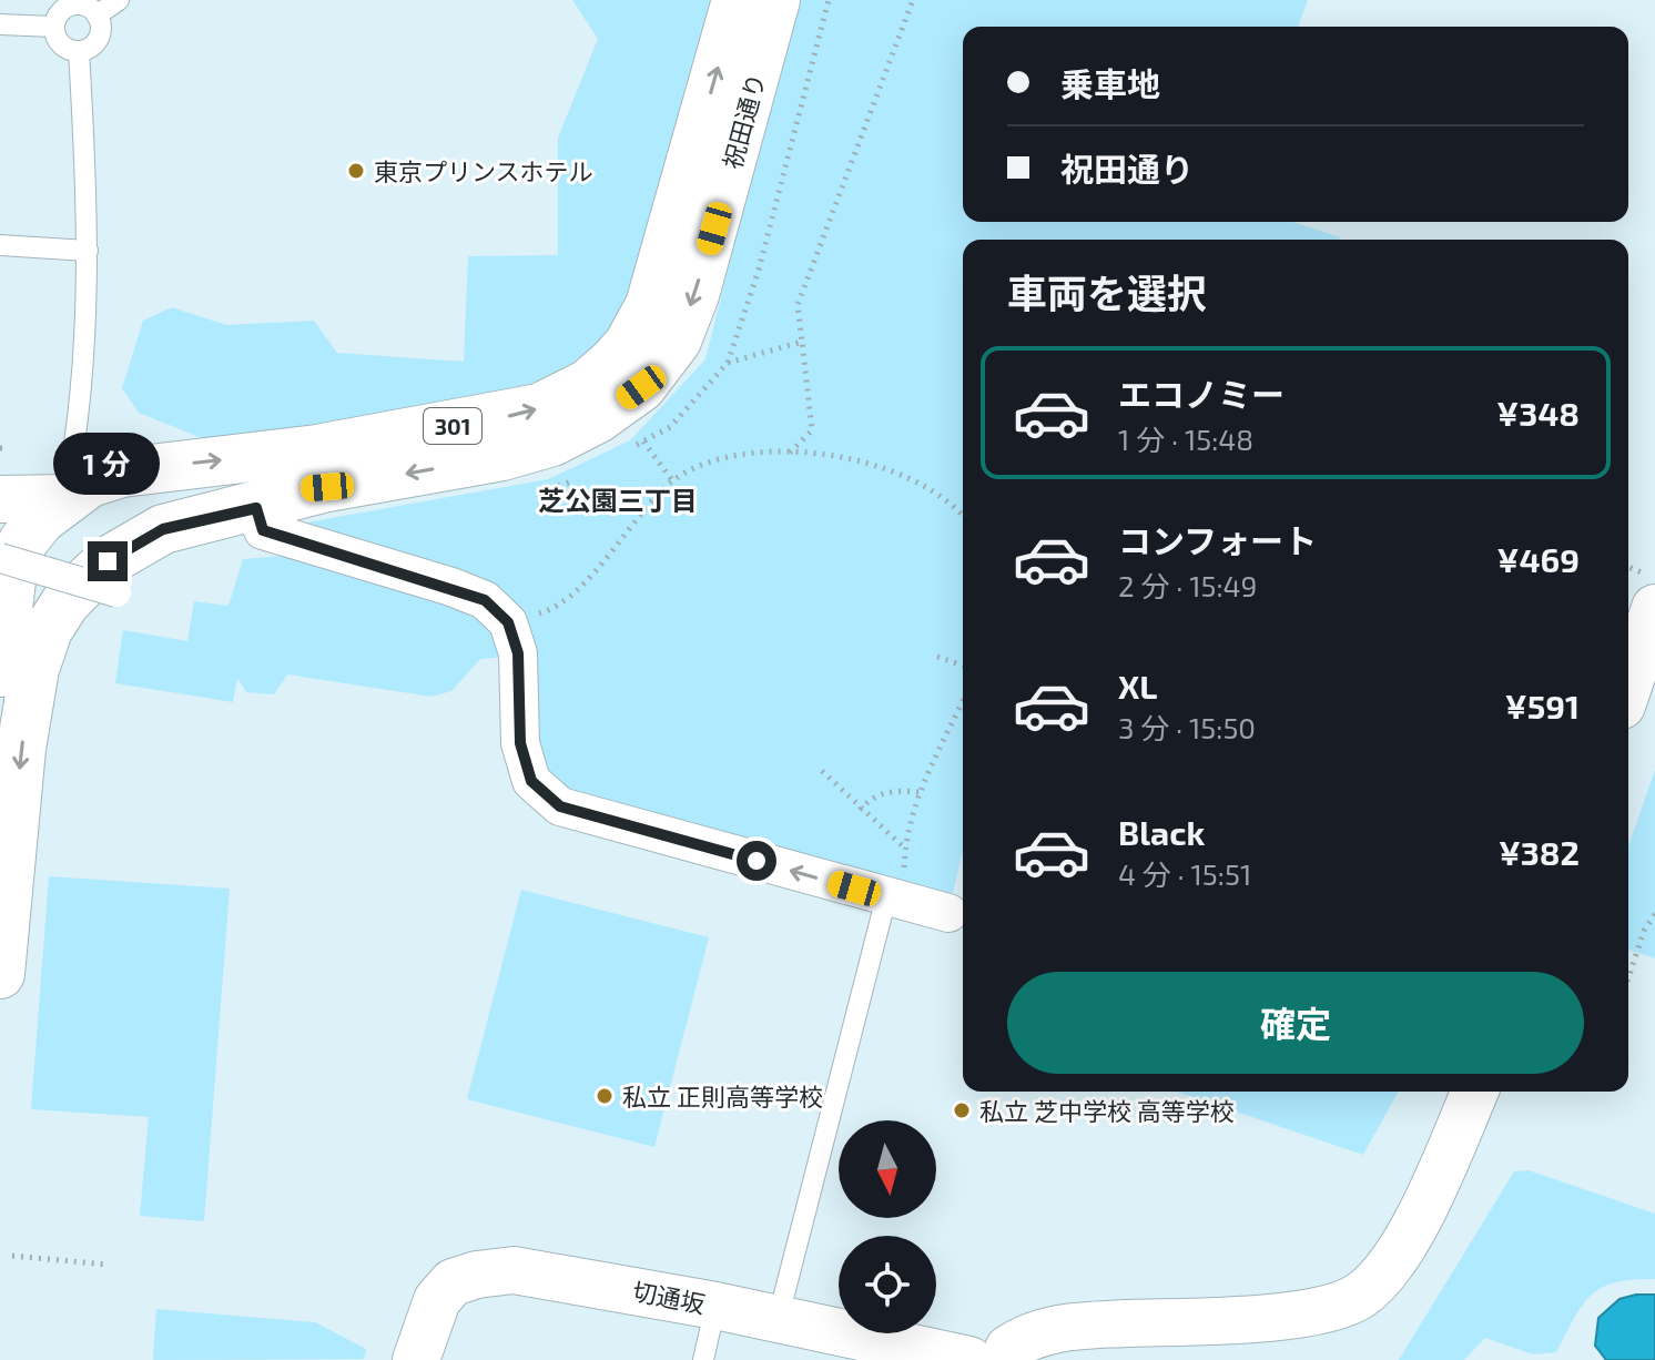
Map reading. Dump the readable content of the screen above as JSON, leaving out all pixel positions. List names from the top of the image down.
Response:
{
  "streets": {
    "main road": ["祝田通り", "301"],
    "street": ["切通坂"]
  },
  "districts": ["芝公園三丁目"],
  "places": ["東京プリンスホテル", "私立 正則高等学校", "私立 芝中学校 高等学校"],
  "north": "bottom",
  "page": {
    "banner": ["乗車地", "祝田通り"],
    "heading": "車両を選択",
    "list": [
      {
        "name": "エコノミー",
        "note": "1 分 · 15:48",
        "value": "¥348"
      },
      {
        "name": "コンフォート",
        "note": "2 分 · 15:49",
        "value": "¥469"
      },
      {
        "name": "XL",
        "note": "3 分 · 15:50",
        "value": "¥591"
      },
      {
        "name": "Black",
        "note": "4 分 · 15:51",
        "value": "¥382"
      }
    ],
    "bubble": "1 分",
    "buttons": "確定"
  }
}
